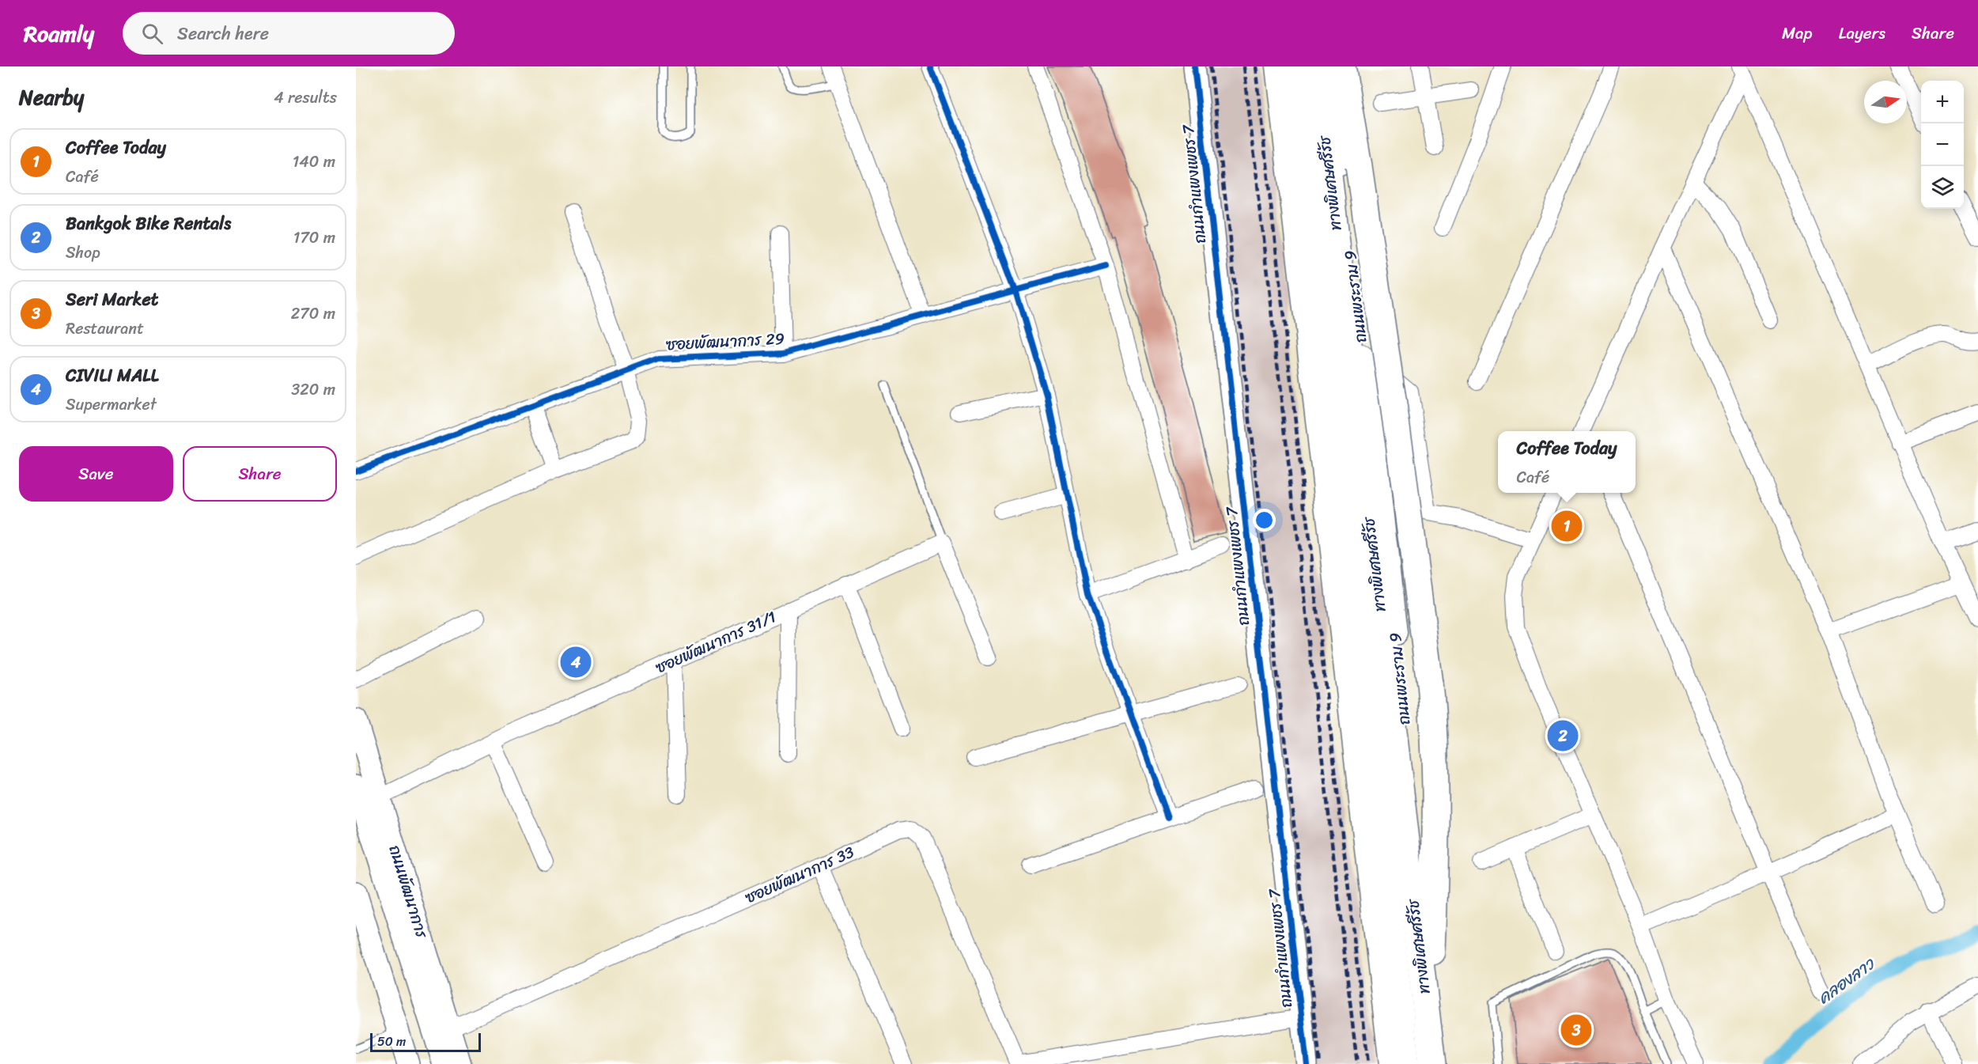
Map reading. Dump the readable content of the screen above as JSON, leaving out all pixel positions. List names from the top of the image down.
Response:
{
  "streets": {
    "highway": ["ทางพิเศษศรีรัช"],
    "main road": ["ถนนกำแพงเพชร 7", "ถนนพระราม 9", "ถนนพัฒนาการ"],
    "street": ["ซอยพัฒนาการ 29", "ซอยพัฒนาการ 31/1", "ซอยพัฒนาการ 33"]
  },
  "crossings": [
    ["ซอยพัฒนาการ 31/1", "ถนนพัฒนาการ"],
    ["ซอยพัฒนาการ 33", "ถนนพัฒนาการ"]
  ],
  "water": ["คลองลาว"],
  "scale_bar": "50 m",
  "north": "right",
  "page": {
    "header": "Roamly",
    "search": "Search here",
    "nav": ["Map", "Layers", "Share"],
    "heading": ["Nearby", "4 results"],
    "map_buttons": ["+", "−"],
    "list": [
      {
        "mark": "1",
        "name": "Coffee Today",
        "note": "Café",
        "value": "140 m"
      },
      {
        "mark": "2",
        "name": "Bankgok Bike Rentals",
        "note": "Shop",
        "value": "170 m"
      },
      {
        "mark": "3",
        "name": "Seri Market",
        "note": "Restaurant",
        "value": "270 m"
      },
      {
        "mark": "4",
        "name": "CIVILI MALL",
        "note": "Supermarket",
        "value": "320 m"
      }
    ],
    "popup": ["Coffee Today", "Café"],
    "buttons": ["Save", "Share"],
    "pins": [
      "1",
      "4",
      "2",
      "3"
    ],
    "scale": "50 m"
  }
}
